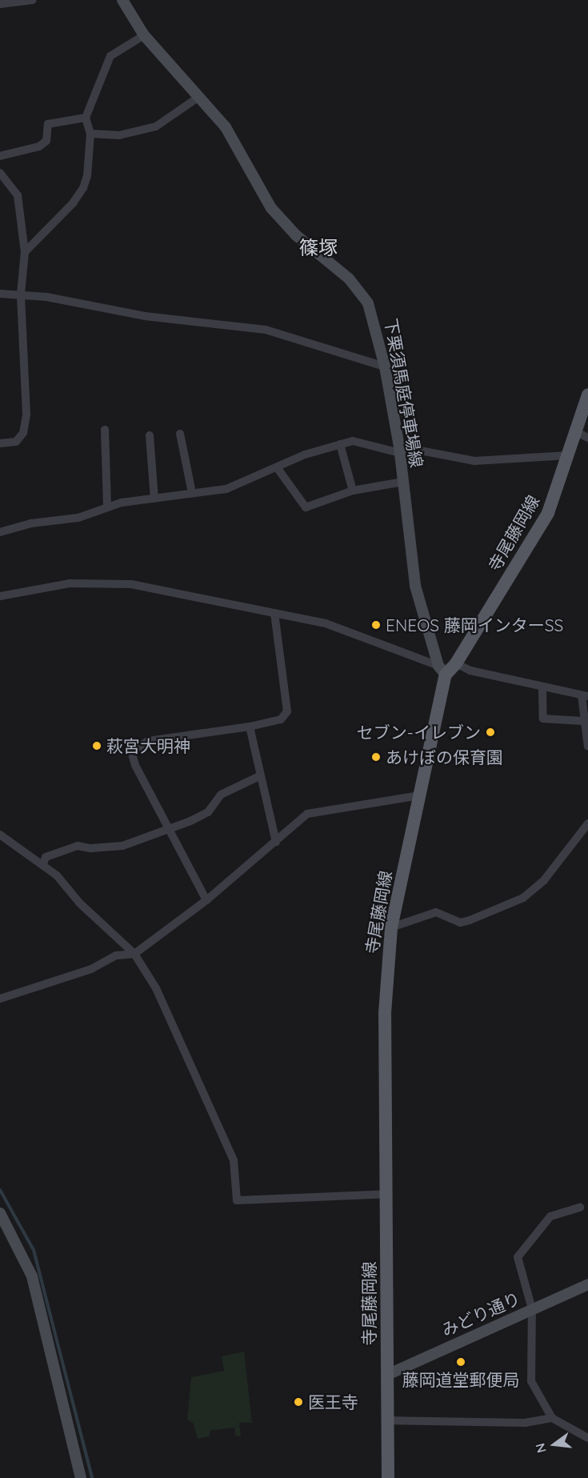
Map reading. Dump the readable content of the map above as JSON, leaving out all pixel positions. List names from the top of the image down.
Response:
{
  "streets": {
    "main road": ["下栗須馬庭停車場線", "寺尾藤岡線", "みどり通り"]
  },
  "crossings": [
    ["下栗須馬庭停車場線", "寺尾藤岡線"],
    ["寺尾藤岡線", "みどり通り"]
  ],
  "districts": ["篠塚"],
  "places": [
    "ENEOS 藤岡インターSS",
    "セブン-イレブン",
    "萩宮大明神",
    "あけぼの保育園",
    "藤岡道堂郵便局",
    "医王寺"
  ],
  "north": "left"
}
